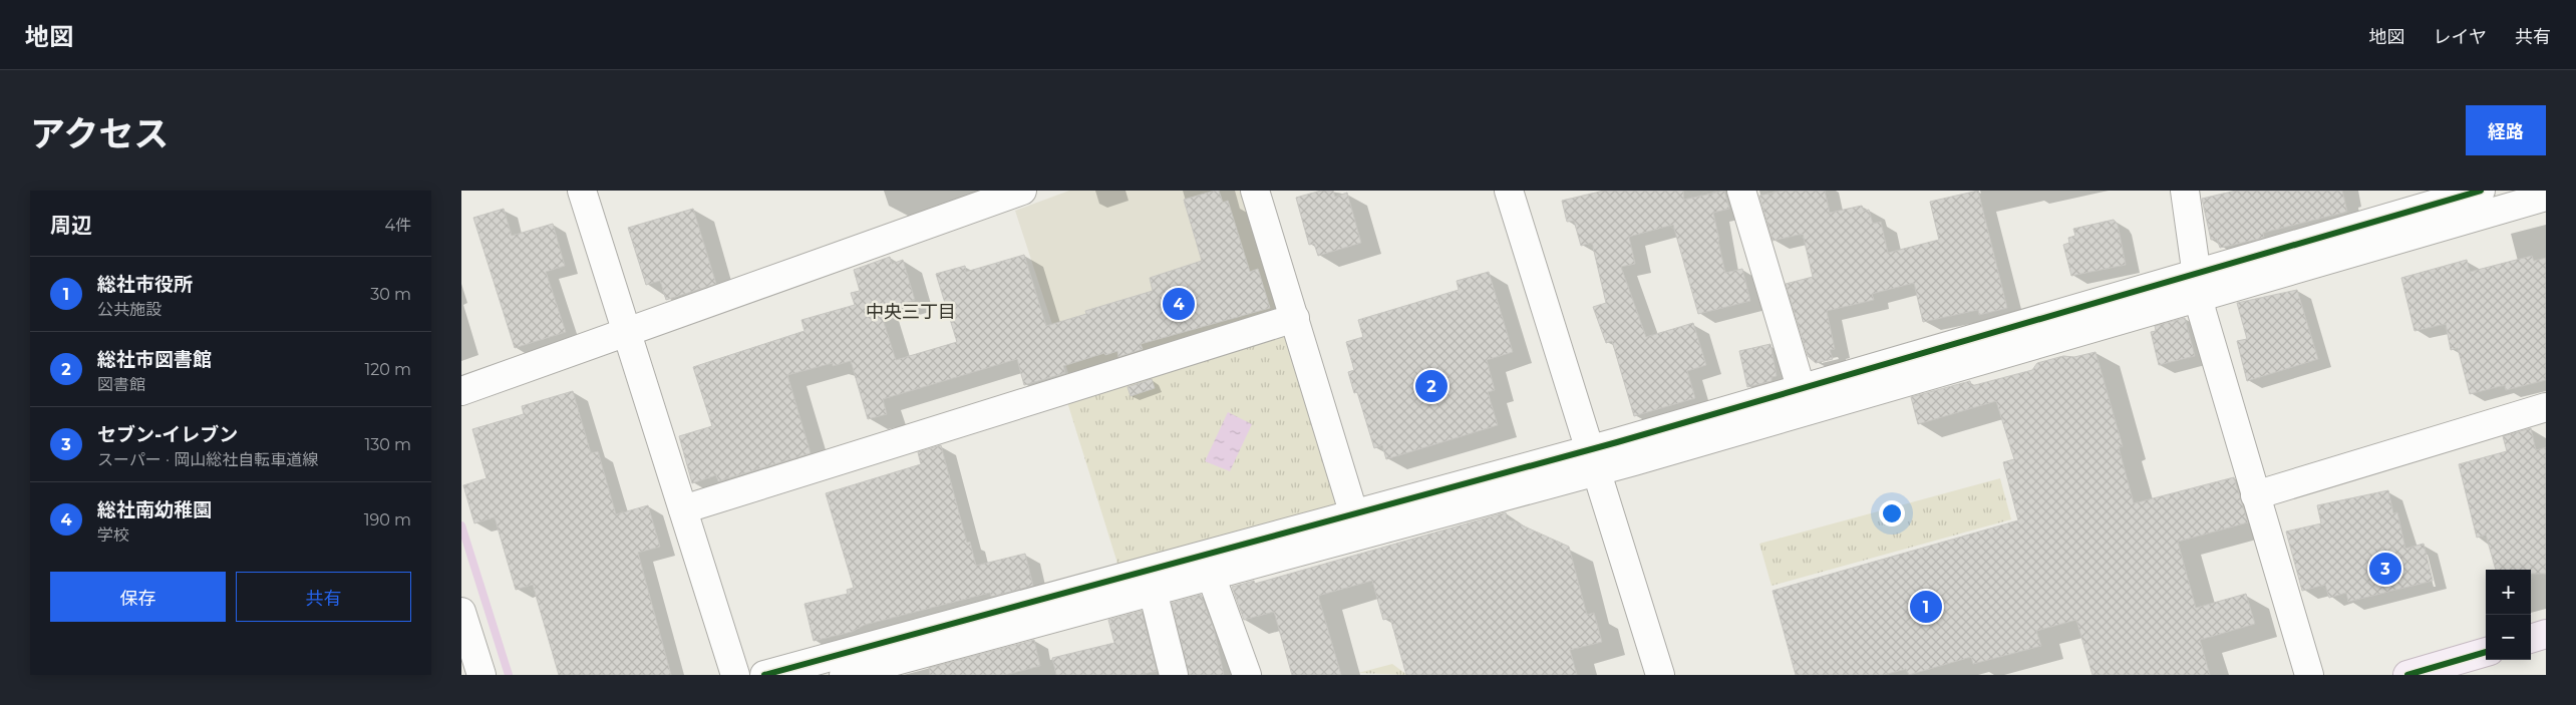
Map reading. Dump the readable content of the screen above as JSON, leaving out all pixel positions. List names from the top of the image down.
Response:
{
  "districts": ["中央三丁目"],
  "page": {
    "header": "地図",
    "nav": ["地図", "レイヤ", "共有"],
    "title": "アクセス",
    "buttons": [
      "経路",
      ["保存", "共有"]
    ],
    "heading": ["周辺", "4件"],
    "list": [
      {
        "mark": "1",
        "name": "総社市役所",
        "note": "公共施設",
        "value": "30 m"
      },
      {
        "mark": "2",
        "name": "総社市図書館",
        "note": "図書館",
        "value": "120 m"
      },
      {
        "mark": "3",
        "name": "セブン-イレブン",
        "note": "スーパー · 岡山総社自転車道線",
        "value": "130 m"
      },
      {
        "mark": "4",
        "name": "総社南幼稚園",
        "note": "学校",
        "value": "190 m"
      }
    ],
    "pins": [
      "4",
      "2",
      "3",
      "1"
    ],
    "map_buttons": ["+", "−"]
  }
}
